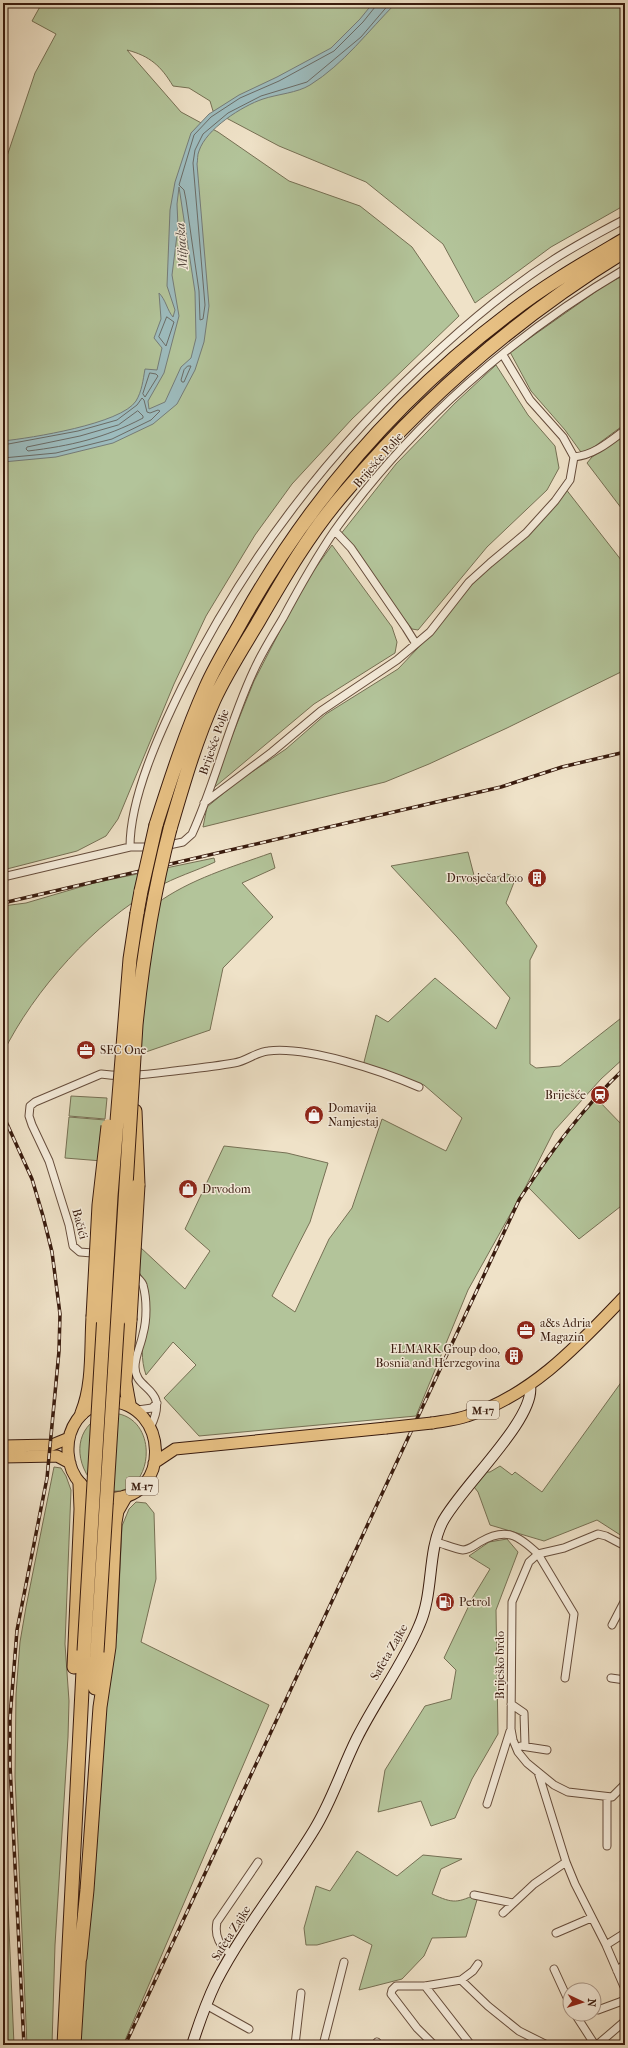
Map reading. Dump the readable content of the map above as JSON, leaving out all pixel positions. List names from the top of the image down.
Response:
{
  "streets": {
    "main road": ["M-17", "Safeta Zajke"],
    "street": ["Briješće Polje", "Bačići", "Briješko brdo"]
  },
  "crossings": [
    ["M-17", "Safeta Zajke"]
  ],
  "water": ["Miljacka"],
  "places": {
    "building": ["Drvosječa d.o.o", "ELMARK Group doo, Bosnia and Herzegovina"],
    "office": ["SEC One", "a&s Adria Magazin"],
    "station": ["Briješće"],
    "shop": ["Domavija Namjestaj", "Drvodom"],
    "fuel station": ["Petrol"]
  },
  "north": "right"
}
